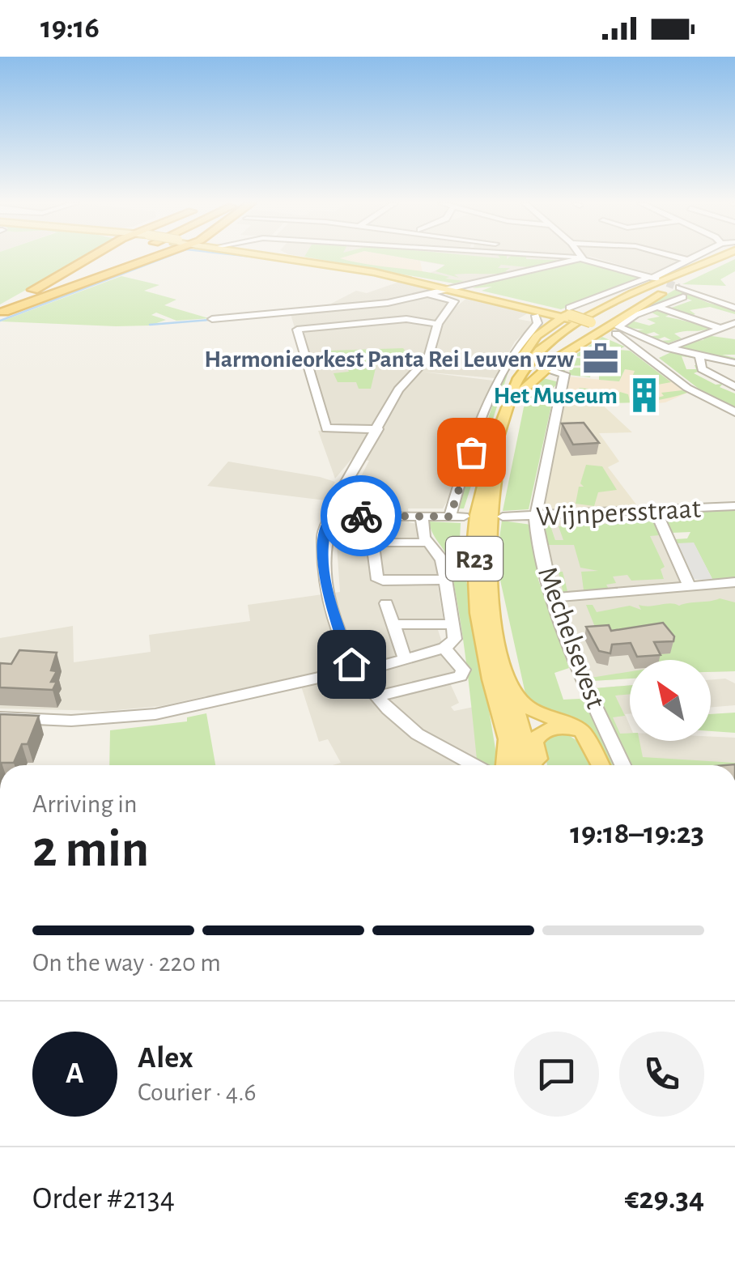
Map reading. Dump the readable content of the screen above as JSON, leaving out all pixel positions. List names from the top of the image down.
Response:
{
  "streets": {
    "main road": ["R23"],
    "street": ["Wijnpersstraat", "Mechelsevest"]
  },
  "crossings": [
    ["Wijnpersstraat", "Mechelsevest"]
  ],
  "places": {
    "office": ["Harmonieorkest Panta Rei Leuven vzw"],
    "building": ["Het Museum"]
  },
  "north": "top left",
  "page": {
    "status": "19:16",
    "heading": ["2 min", "Arriving in", "19:18–19:23"],
    "panel": [
      "Alex",
      "Courier · 4.6",
      "Order #2134",
      "€29.34"
    ],
    "bar": "On the way · 220 m",
    "round": "A"
  }
}
